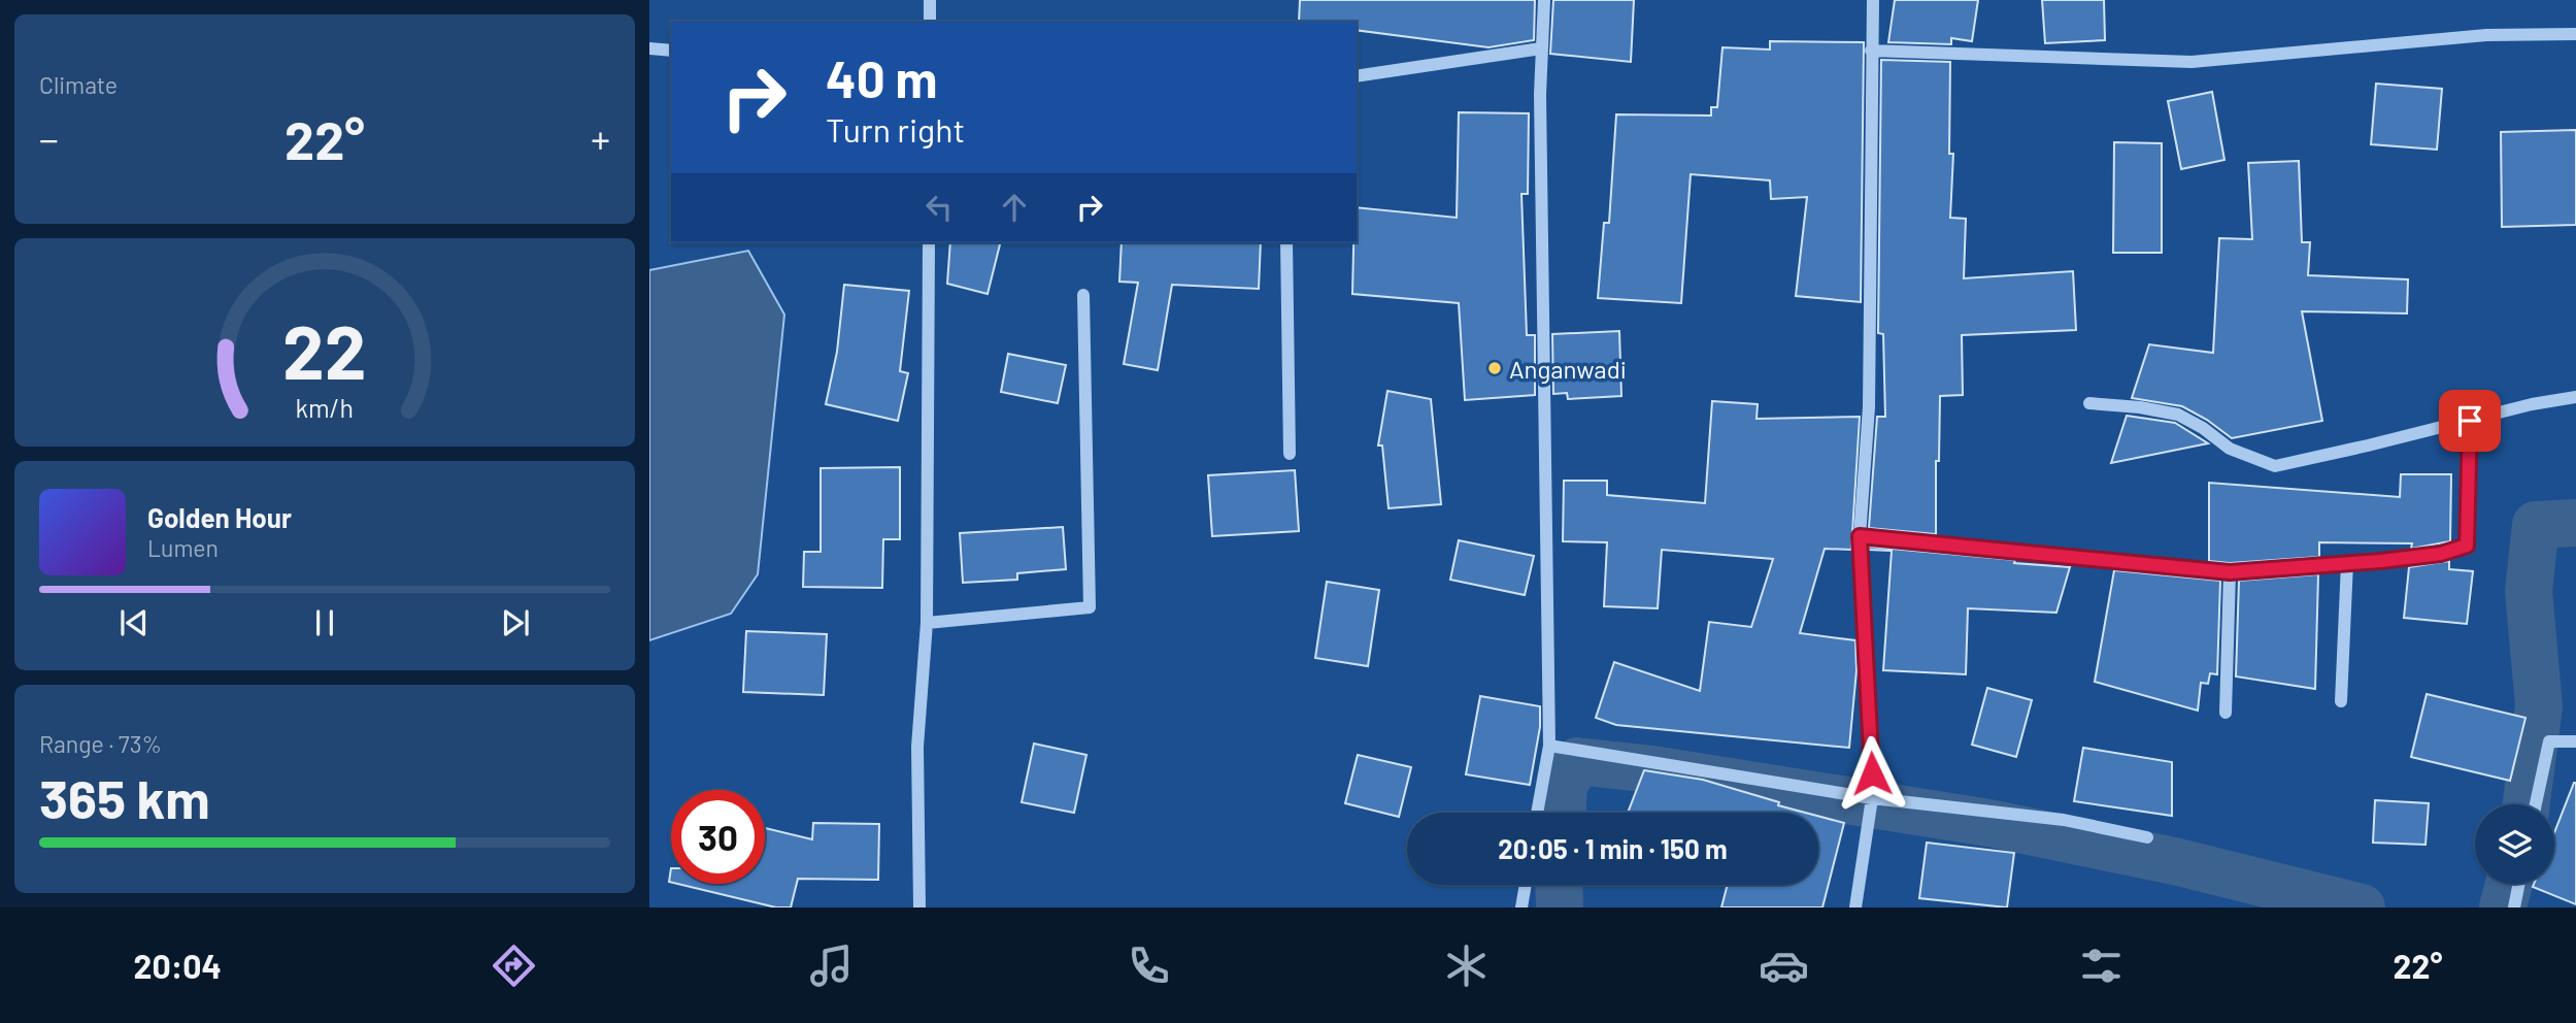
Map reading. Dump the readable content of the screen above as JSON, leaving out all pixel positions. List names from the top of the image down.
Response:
{
  "places": ["Anganwadi"],
  "page": {
    "tile": [
      "Climate",
      ["Range · 73%", "365 km"]
    ],
    "turn": ["40 m", "Turn right"],
    "heat": ["−", "22°", "+"],
    "song": ["Golden Hour", "Lumen"],
    "limit": "30",
    "trip": "20:05 · 1 min · 150 m",
    "tabs": ["20:04", "22°"],
    "gauge": ["22", "km/h"]
  }
}
